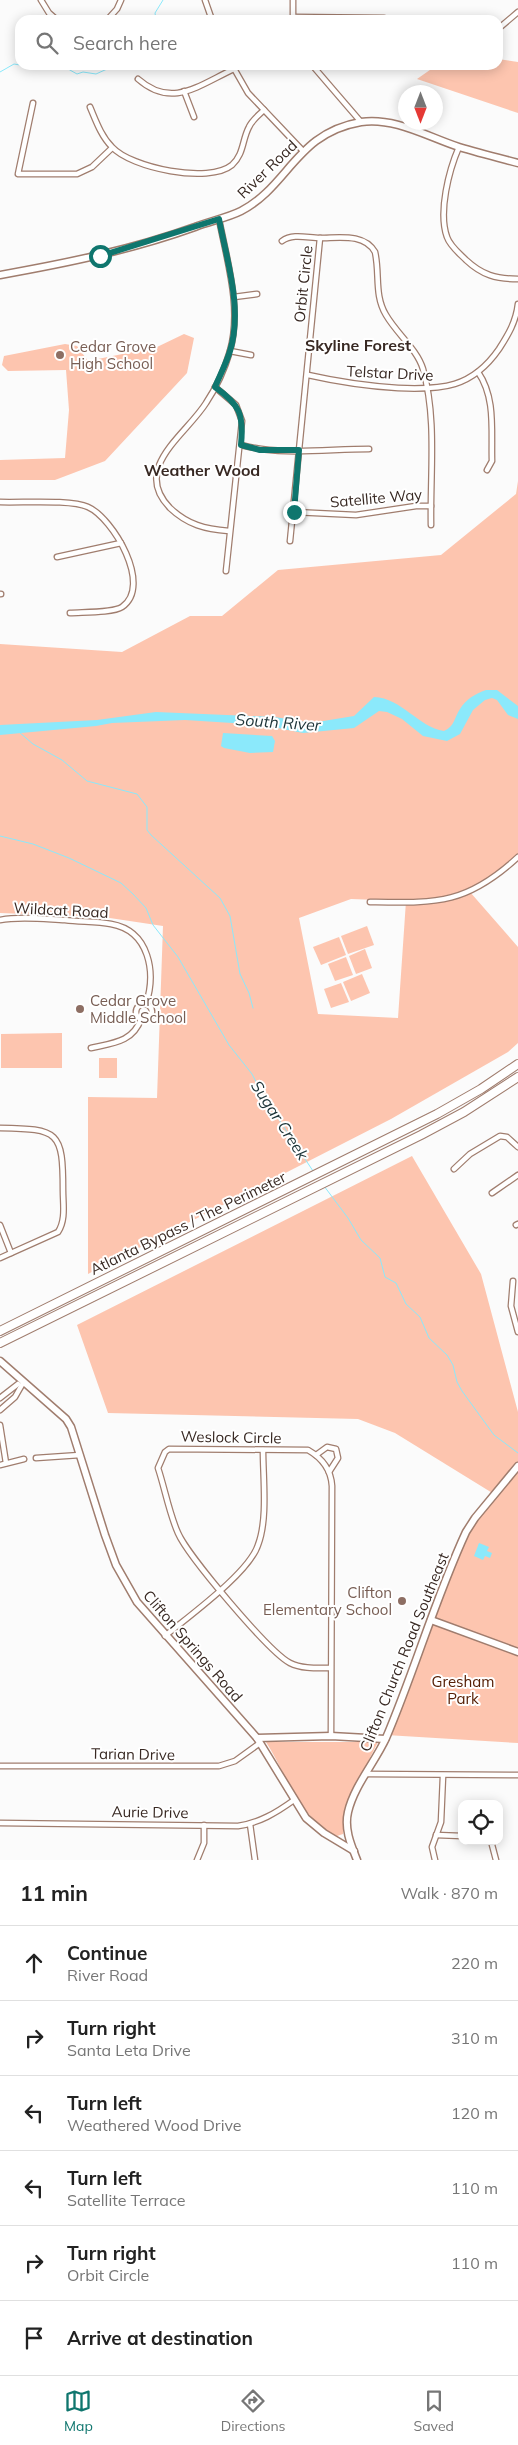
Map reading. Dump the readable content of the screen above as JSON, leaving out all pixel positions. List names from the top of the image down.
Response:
{
  "streets": {
    "highway": ["Atlanta Bypass / The Perimeter"],
    "street": [
      "River Road",
      "Orbit Circle",
      "Telstar Drive",
      "Satellite Way",
      "Wildcat Road",
      "Weslock Circle",
      "Clifton Springs Road",
      "Clifton Church Road Southeast",
      "Tarian Drive",
      "Aurie Drive"
    ]
  },
  "crossings": [
    ["Orbit Circle", "Telstar Drive"],
    ["Orbit Circle", "Satellite Way"],
    ["Clifton Springs Road", "Clifton Church Road Southeast"],
    ["Clifton Springs Road", "Tarian Drive"],
    ["Clifton Springs Road", "Aurie Drive"]
  ],
  "districts": ["Skyline Forest", "Weather Wood"],
  "water": ["South River", "Sugar Creek"],
  "parks": ["Gresham Park"],
  "places": ["Cedar Grove High School", "Cedar Grove Middle School", "Clifton Elementary School"],
  "north": "bottom",
  "page": {
    "search": "Search here",
    "heading": ["11 min", "Walk · 870 m"],
    "list": [
      ["Continue", "River Road", "220 m"],
      ["Turn right", "Santa Leta Drive", "310 m"],
      ["Turn left", "Weathered Wood Drive", "120 m"],
      ["Turn left", "Satellite Terrace", "110 m"],
      ["Turn right", "Orbit Circle", "110 m"],
      "Arrive at destination"
    ],
    "nav": ["Map", "Directions", "Saved"]
  }
}
